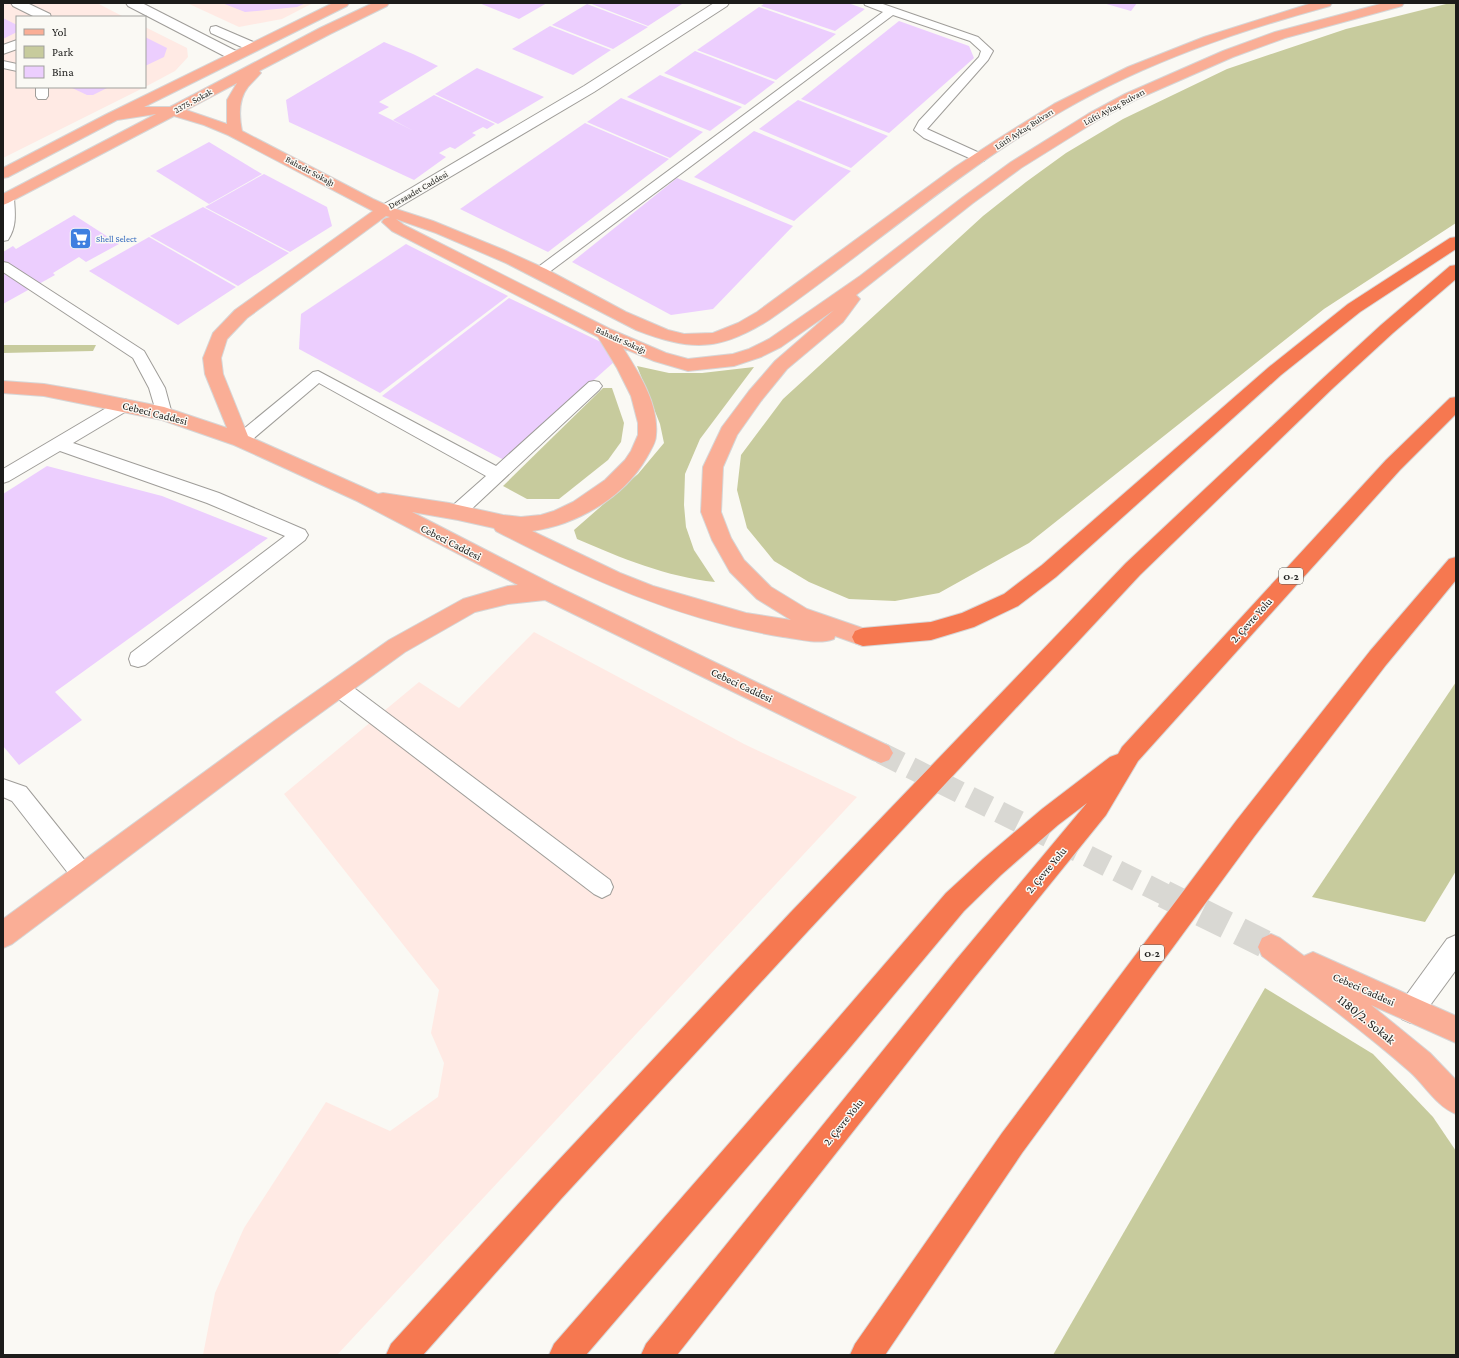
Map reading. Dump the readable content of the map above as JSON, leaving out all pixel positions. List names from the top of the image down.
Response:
{
  "streets": {
    "highway": ["O-2", "2. Çevre Yolu"],
    "main road": [
      "2375. Sokak",
      "Lüfti Aykaç Bulvarı",
      "Lütfi Aykaç Bulvarı",
      "Bahadır Sokağı",
      "Dersaadet Caddesi",
      "Cebeci Caddesi",
      "1180/2. Sokak"
    ]
  },
  "crossings": [
    ["2375. Sokak", "Bahadır Sokağı"],
    ["Lüfti Aykaç Bulvarı", "Bahadır Sokağı"],
    ["Lütfi Aykaç Bulvarı", "Bahadır Sokağı"],
    ["Bahadır Sokağı", "Dersaadet Caddesi"],
    ["Dersaadet Caddesi", "Cebeci Caddesi"],
    ["Cebeci Caddesi", "1180/2. Sokak"]
  ],
  "places": {
    "supermarket": ["Shell Select"]
  },
  "legend": ["Yol", "Park", "Bina"]
}
